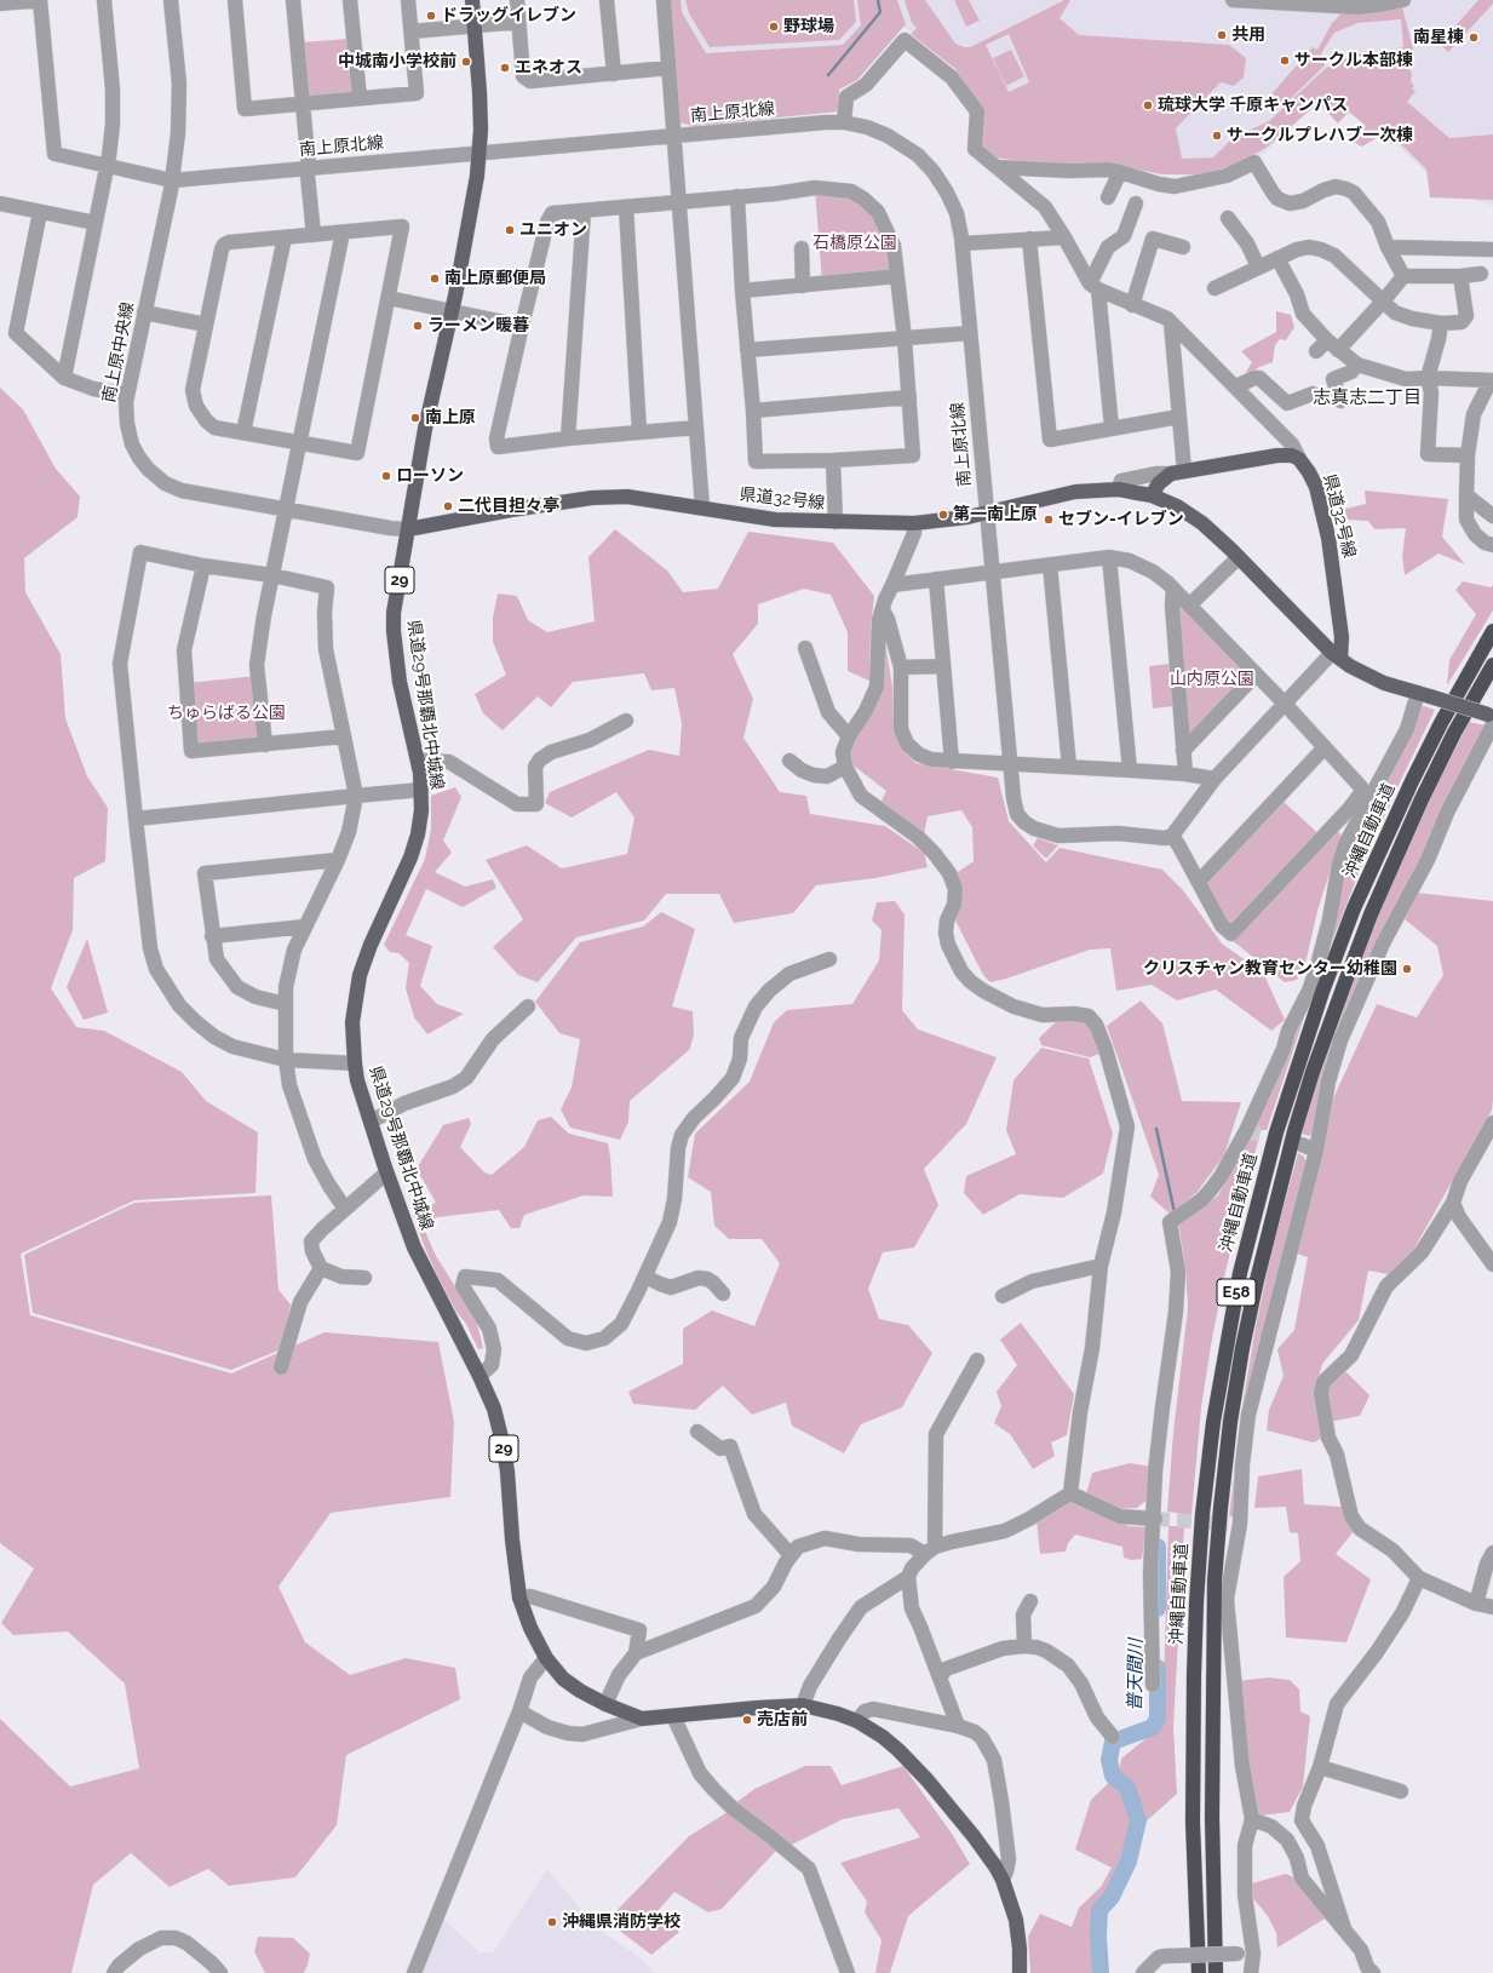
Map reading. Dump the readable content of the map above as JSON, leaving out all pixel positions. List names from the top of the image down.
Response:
{
  "streets": {
    "highway": ["沖縄自動車道", "E58"],
    "main road": ["県道32号線", "29", "県道29号那覇北中城線"],
    "street": ["南上原北線", "南上原中央線"]
  },
  "crossings": [
    ["南上原北線", "南上原中央線"],
    ["南上原北線", "県道32号線"],
    ["南上原北線", "県道29号那覇北中城線"],
    ["南上原中央線", "県道32号線"],
    ["南上原中央線", "県道29号那覇北中城線"],
    ["県道32号線", "県道29号那覇北中城線"]
  ],
  "districts": ["志真志二丁目"],
  "water": ["普天間川"],
  "parks": ["石橋原公園", "山内原公園", "ちゅらばる公園"],
  "places": [
    "ドラッグイレブン",
    "野球場",
    "共用",
    "南星棟",
    "サークル本部棟",
    "中城南小学校前",
    "エネオス",
    "琉球大学 千原キャンパス",
    "サークルプレハブ一次棟",
    "ユニオン",
    "南上原郵便局",
    "ラーメン暖暮",
    "南上原",
    "ローソン",
    "二代目担々亭",
    "第一南上原",
    "セブン-イレブン",
    "クリスチャン教育センター幼稚園",
    "売店前",
    "沖縄県消防学校"
  ]
}
